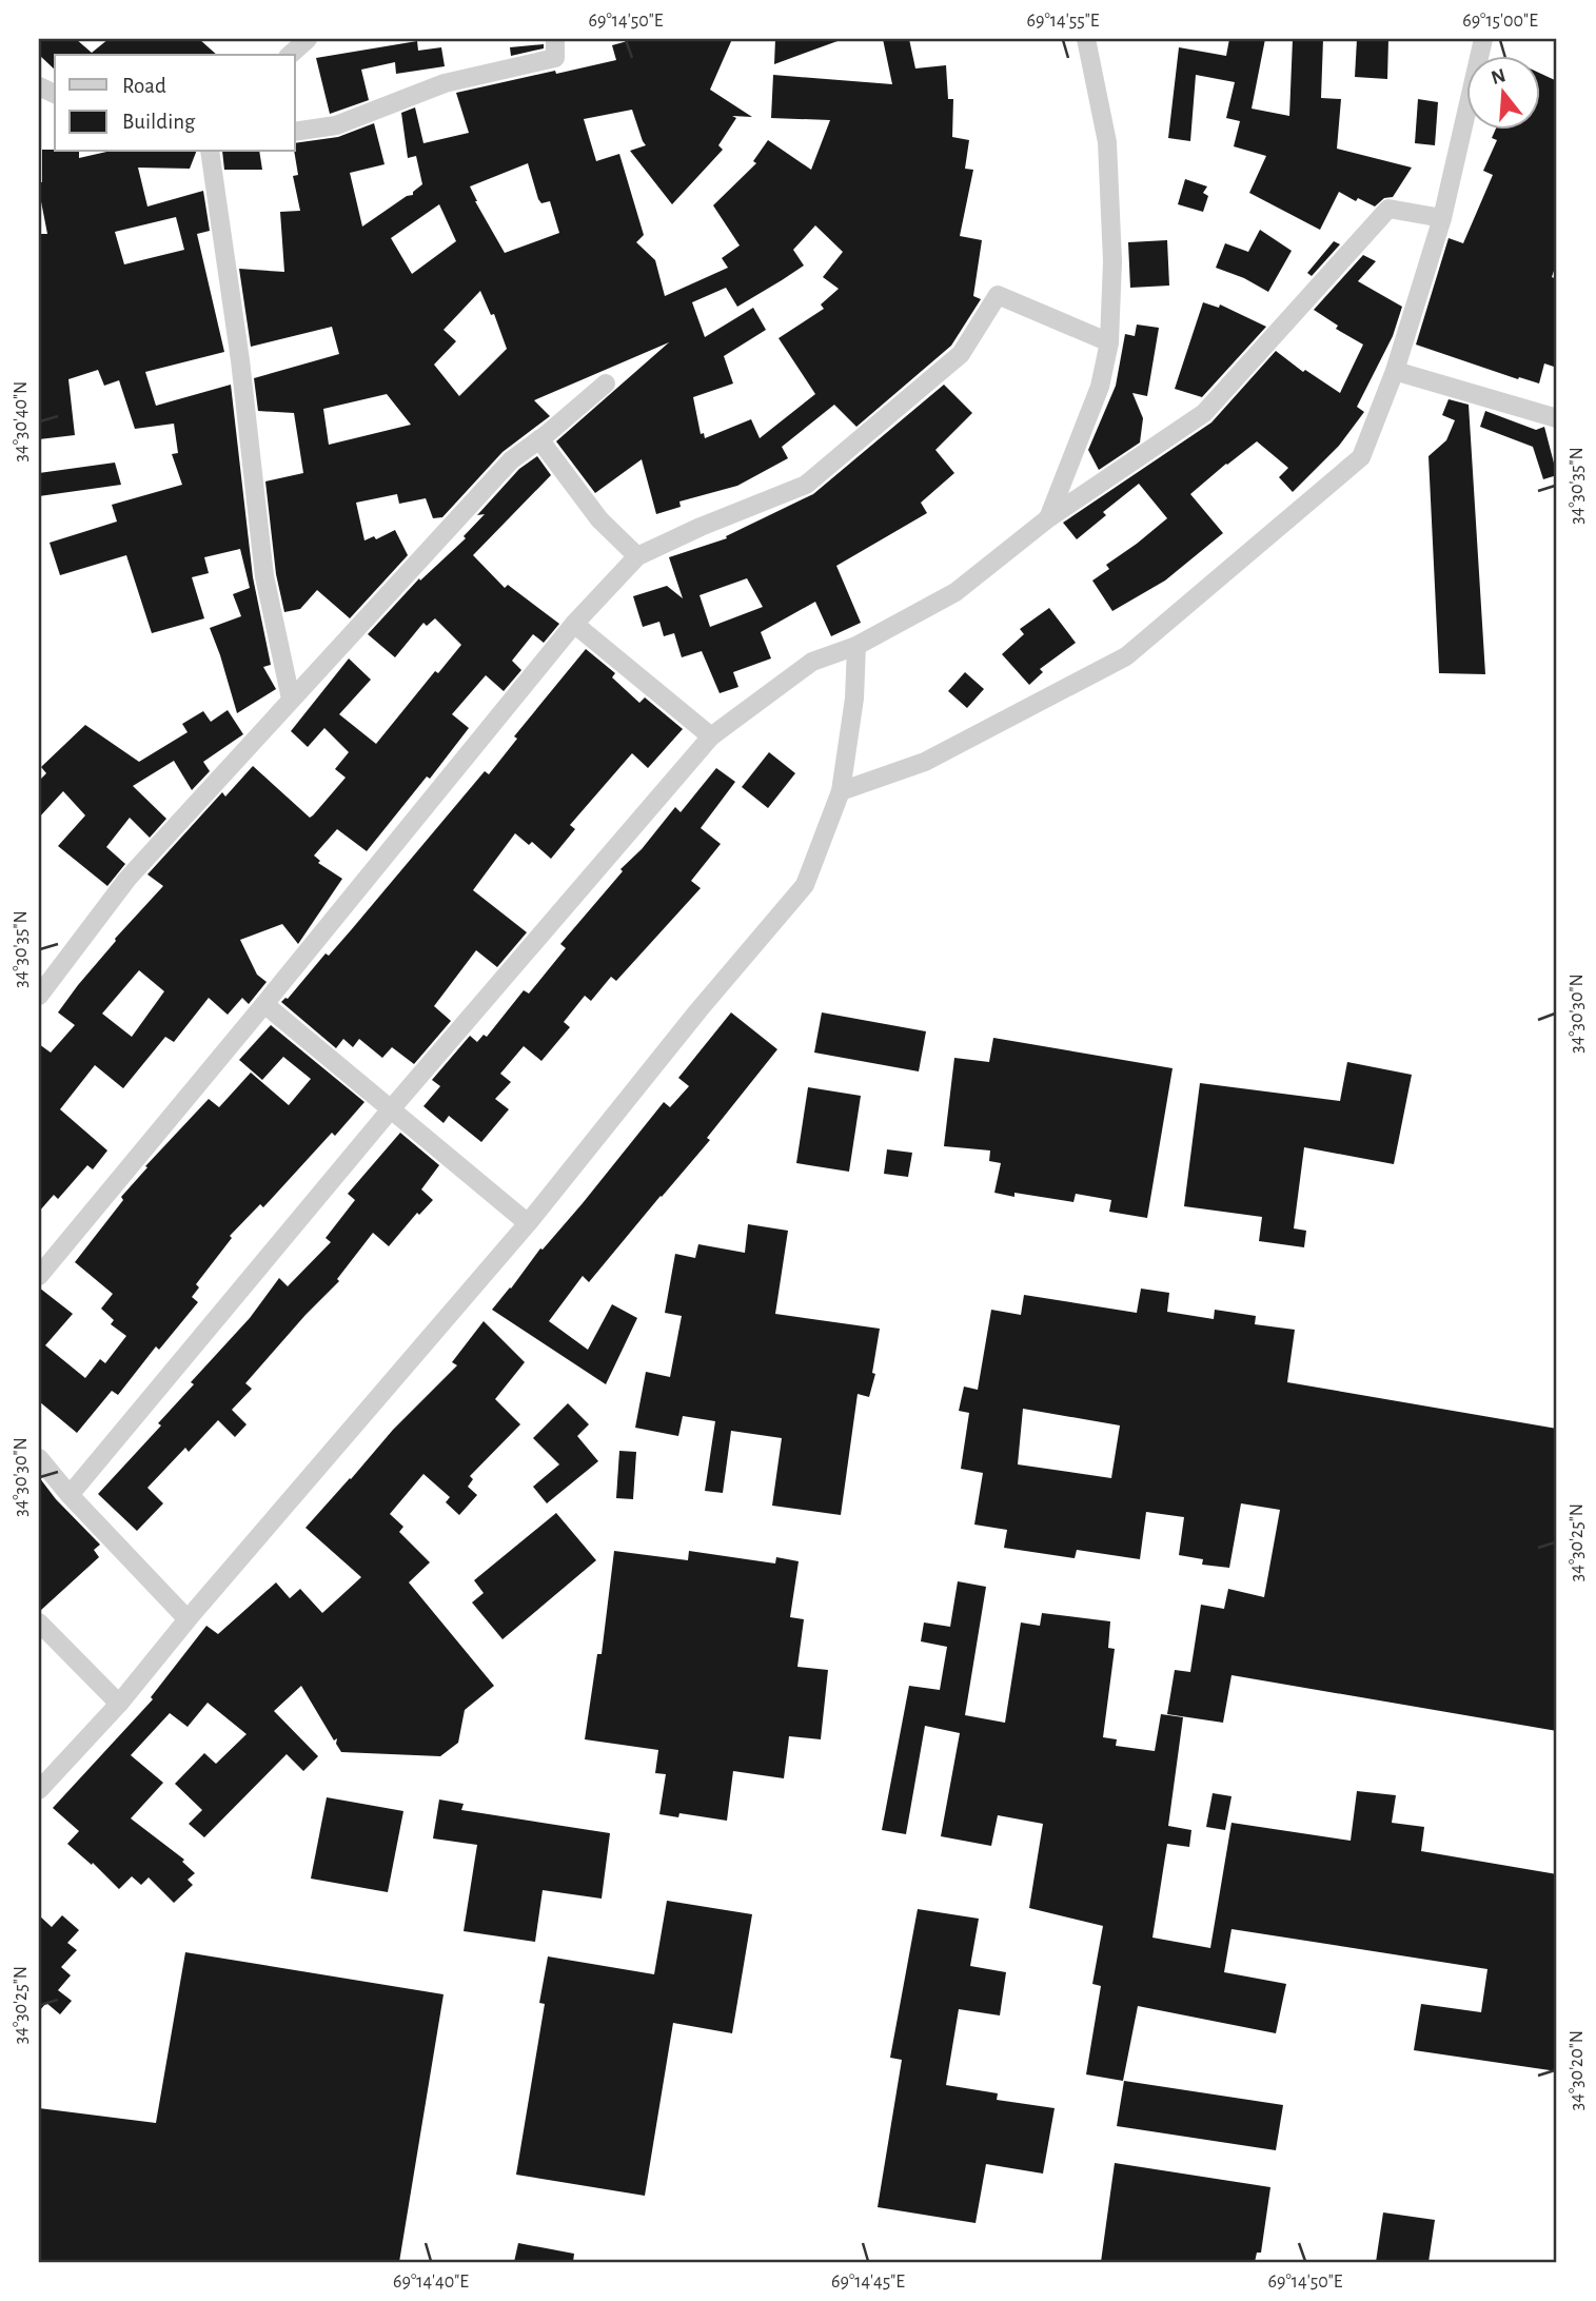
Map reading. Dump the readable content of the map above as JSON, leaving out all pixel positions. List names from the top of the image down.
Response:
{
  "legend": ["Road", "Building"],
  "north": "top",
  "coordinates": [
    "69°14'50\"E",
    "69°14'55\"E",
    "69°15'00\"E",
    "34°30'40\"N",
    "34°30'35\"N",
    "34°30'30\"N",
    "34°30'25\"N",
    "34°30'20\"N",
    "69°14'40\"E",
    "69°14'45\"E"
  ]
}
